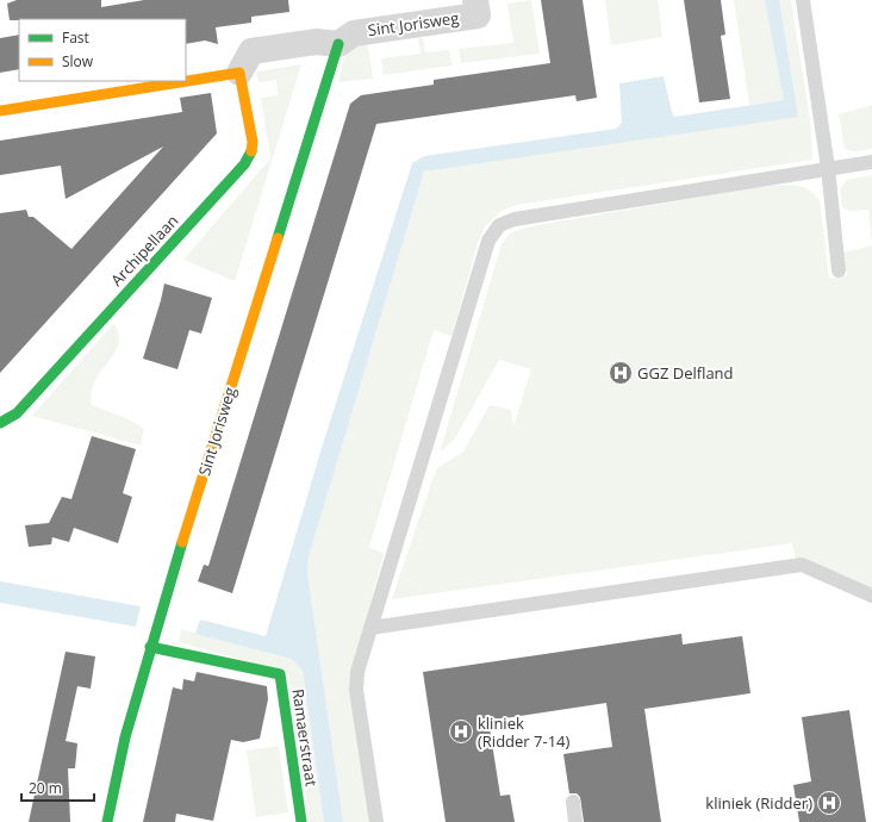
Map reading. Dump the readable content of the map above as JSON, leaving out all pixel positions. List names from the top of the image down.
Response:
{
  "streets": {
    "street": ["Sint Jorisweg", "Archipellaan", "Ramaerstraat"]
  },
  "crossings": [
    ["Sint Jorisweg", "Ramaerstraat"]
  ],
  "places": {
    "hospital": ["GGZ Delfland", "kliniek (Ridder 7-14)", "kliniek (Ridder)"]
  },
  "legend": ["Fast", "Slow"],
  "scale_bar": "20 m"
}
